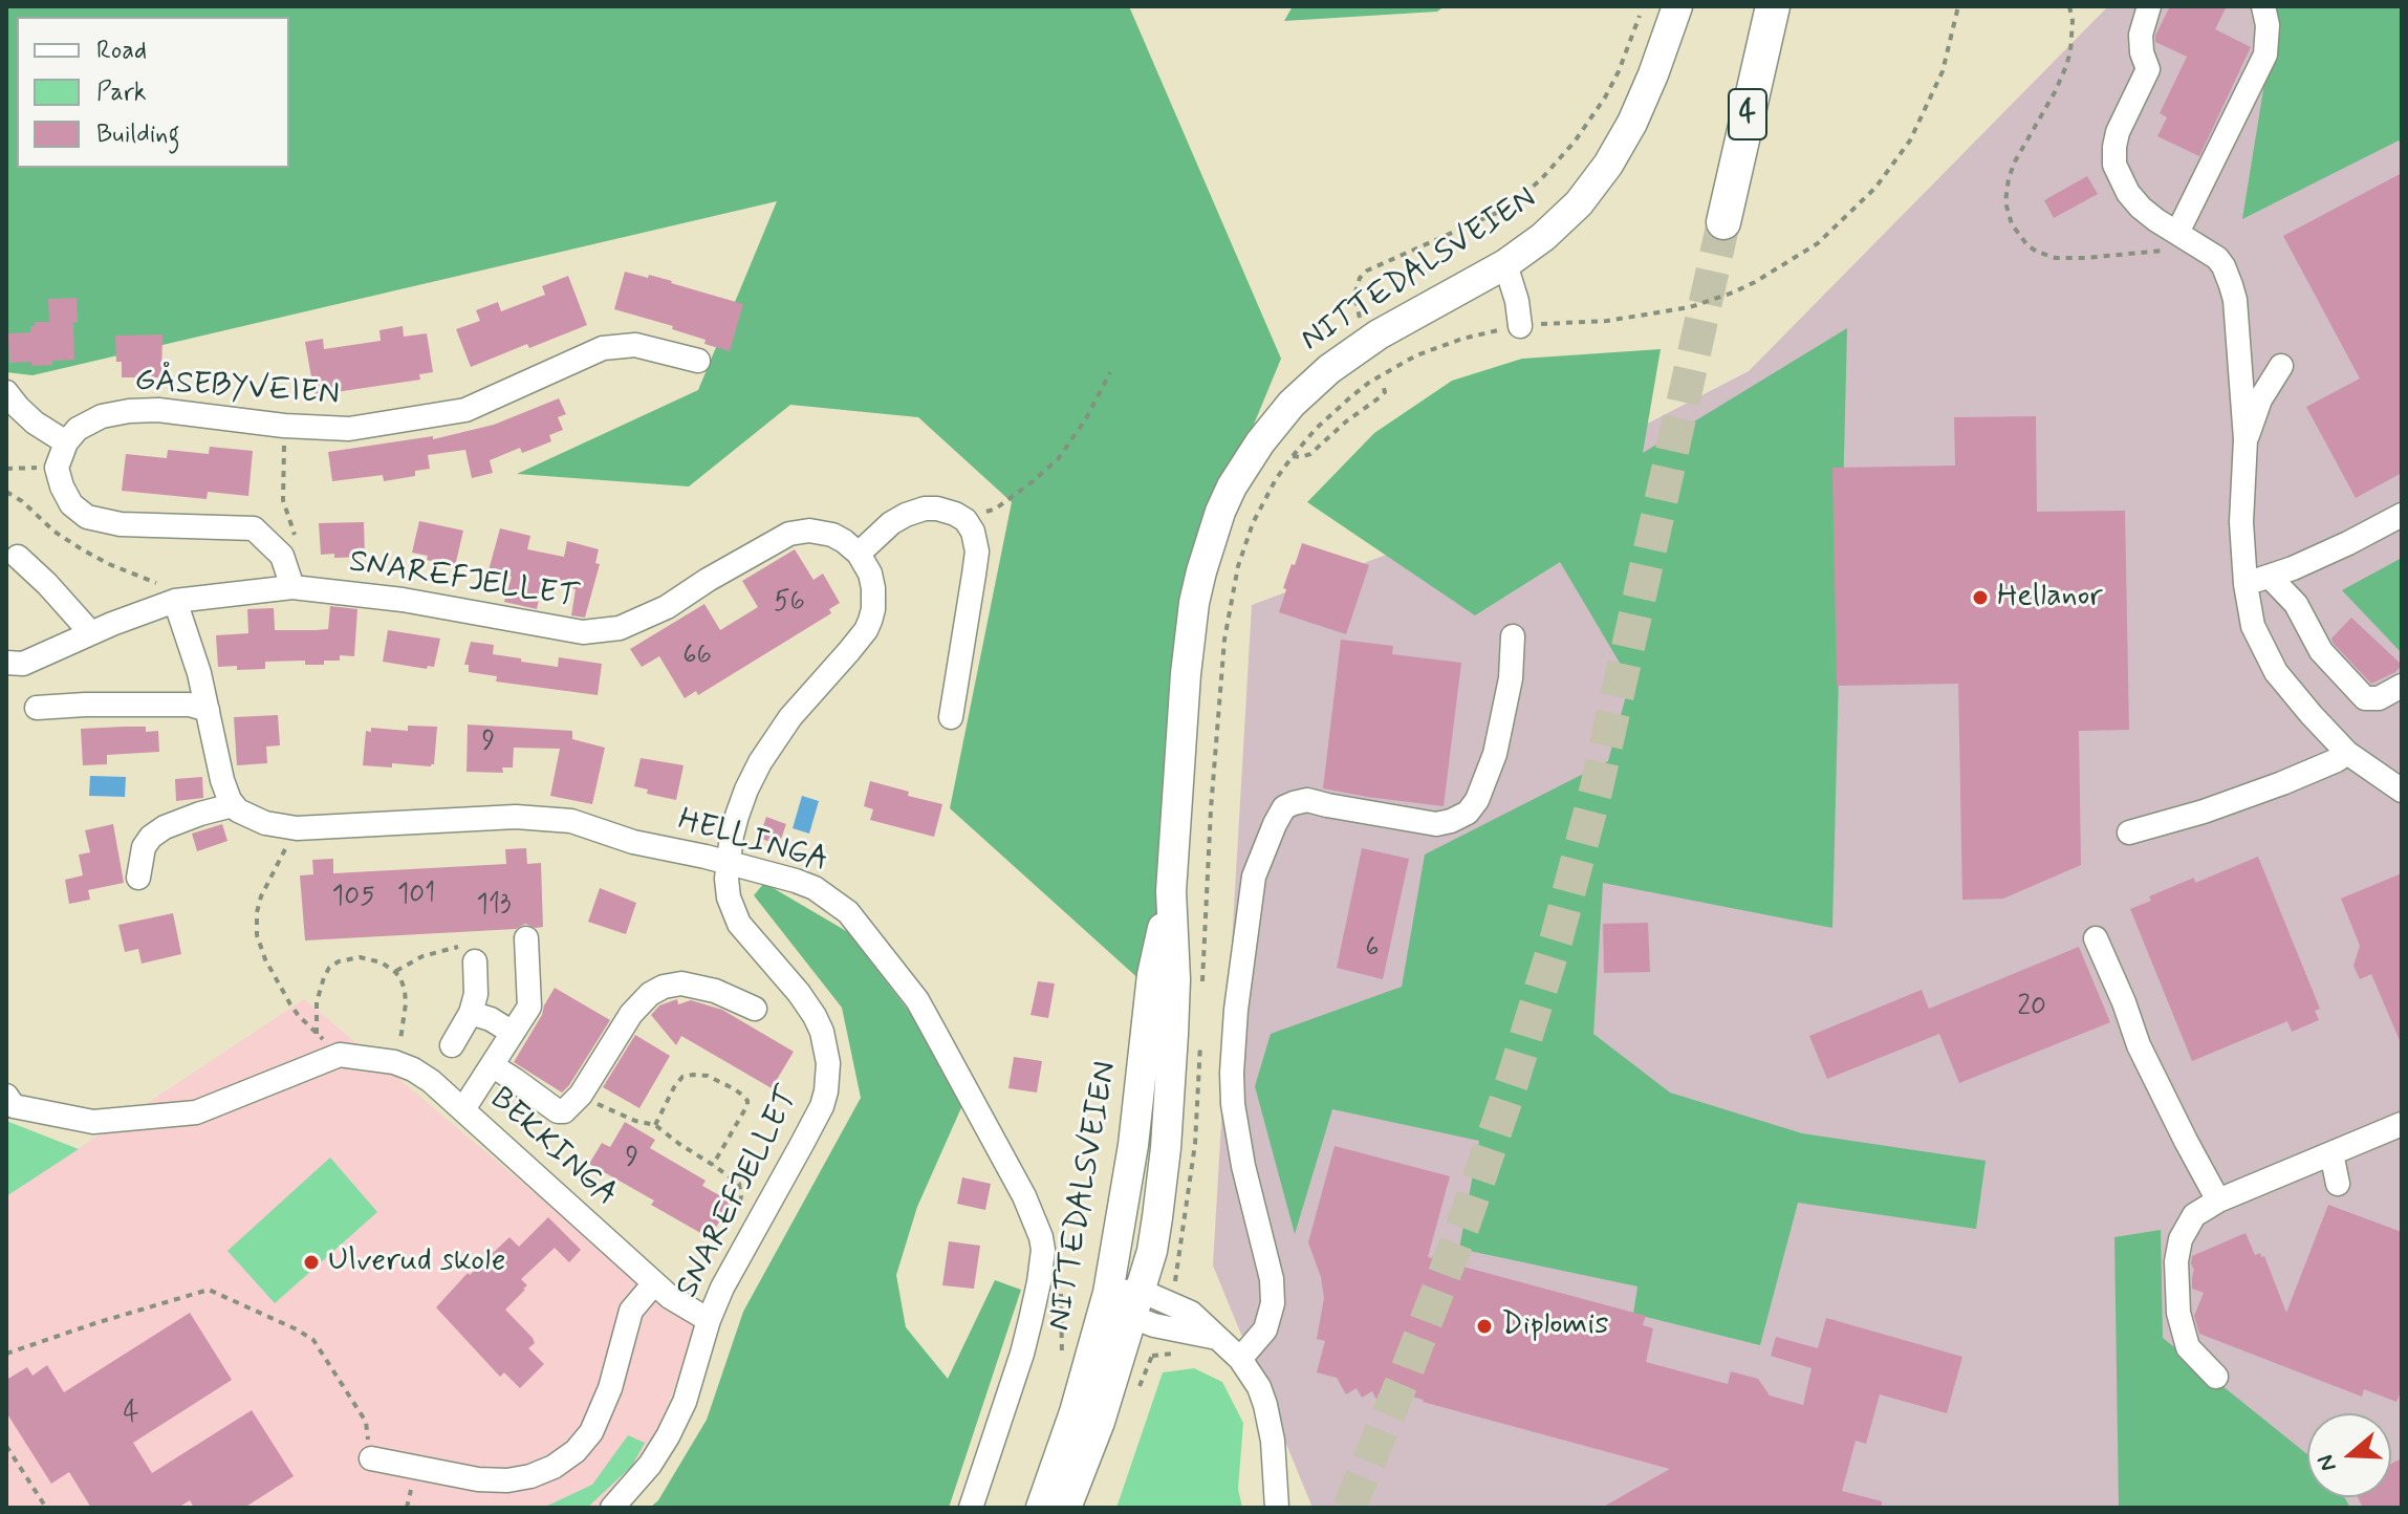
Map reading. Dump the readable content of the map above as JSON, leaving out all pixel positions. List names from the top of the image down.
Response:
{
  "streets": {
    "highway": ["4"],
    "main road": ["NITTEDALSVEIEN"],
    "street": [
      "GÅSEBYVEIEN",
      "SNAREFJELLET",
      "HELLINGA",
      "BEKKINGA"
    ]
  },
  "crossings": [
    ["SNAREFJELLET", "HELLINGA"],
    ["SNAREFJELLET", "BEKKINGA"]
  ],
  "places": ["Hellanor", "Ulverud skole", "Diplomis"],
  "house_numbers": [
    "56",
    "66",
    "9",
    "101",
    "105",
    "113",
    "6",
    "20",
    "9",
    "4"
  ],
  "legend": ["Road", "Park", "Building"],
  "north": "left"
}
